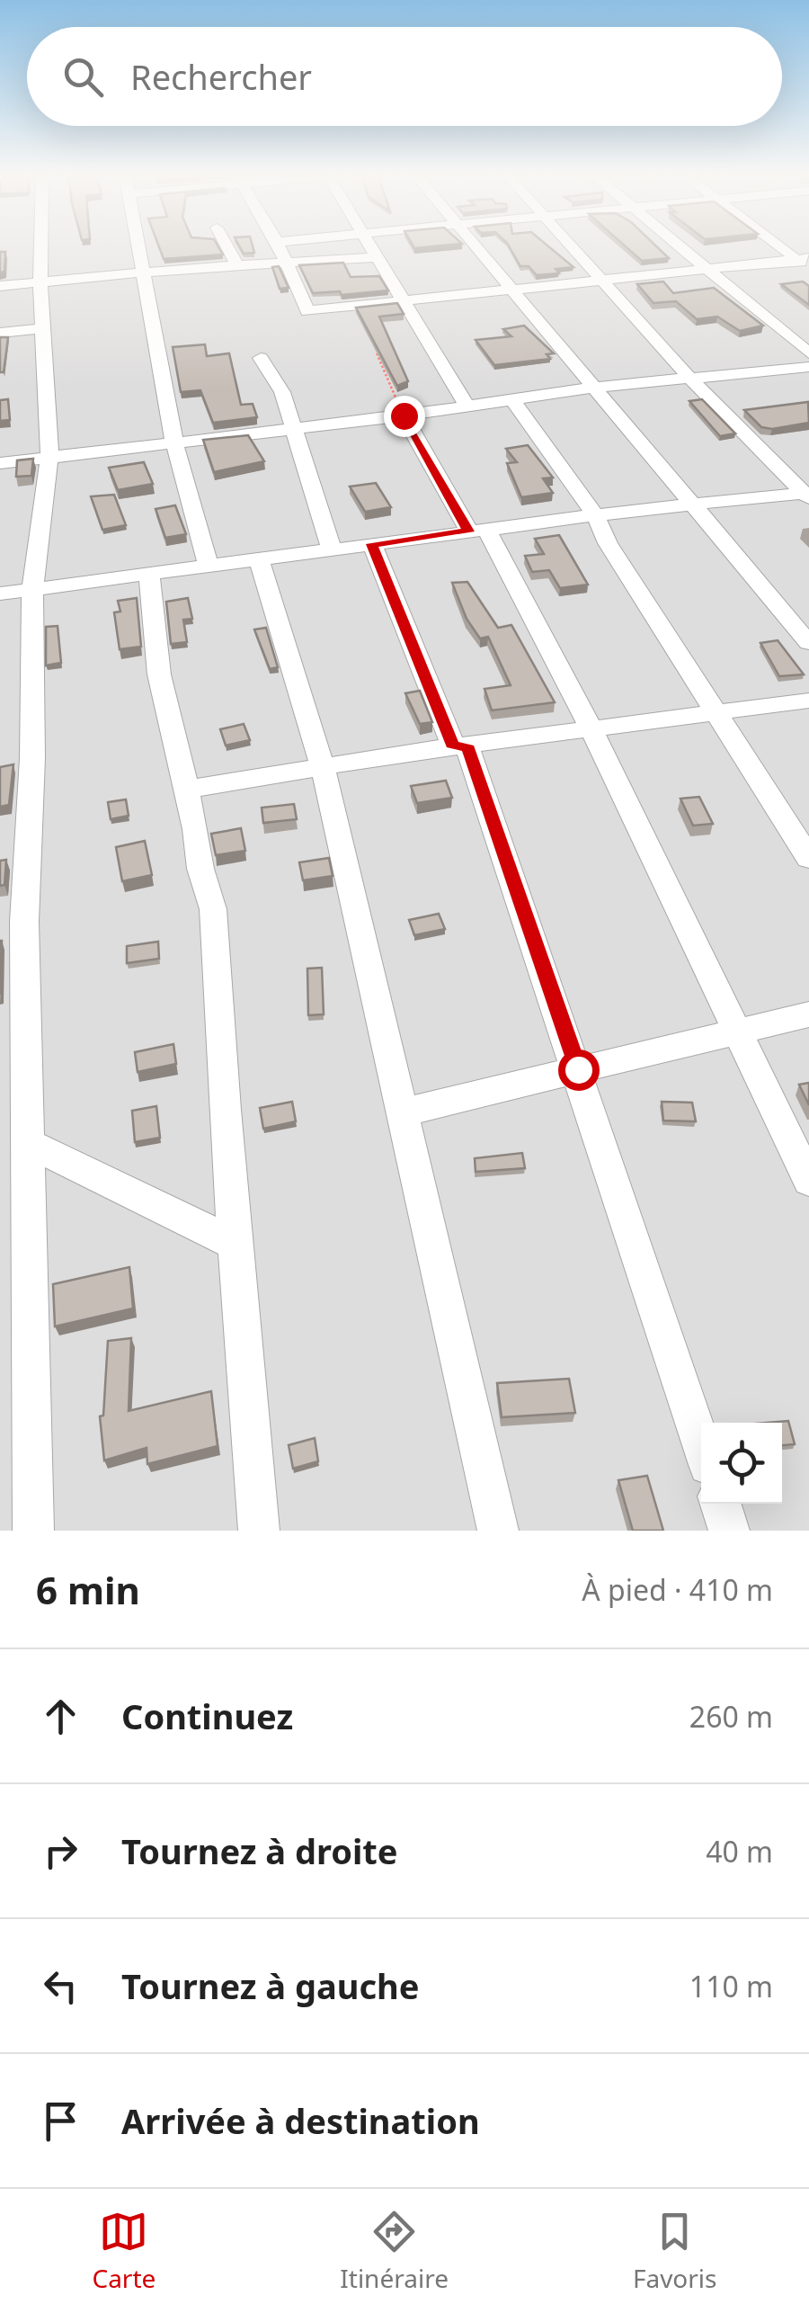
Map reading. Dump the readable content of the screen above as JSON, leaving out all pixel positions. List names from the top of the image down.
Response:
{
  "page": {
    "search": "Rechercher",
    "heading": ["6 min", "À pied · 410 m"],
    "list": [
      ["Continuez", "260 m"],
      ["Tournez à droite", "40 m"],
      ["Tournez à gauche", "110 m"],
      "Arrivée à destination"
    ],
    "nav": ["Carte", "Itinéraire", "Favoris"]
  }
}
